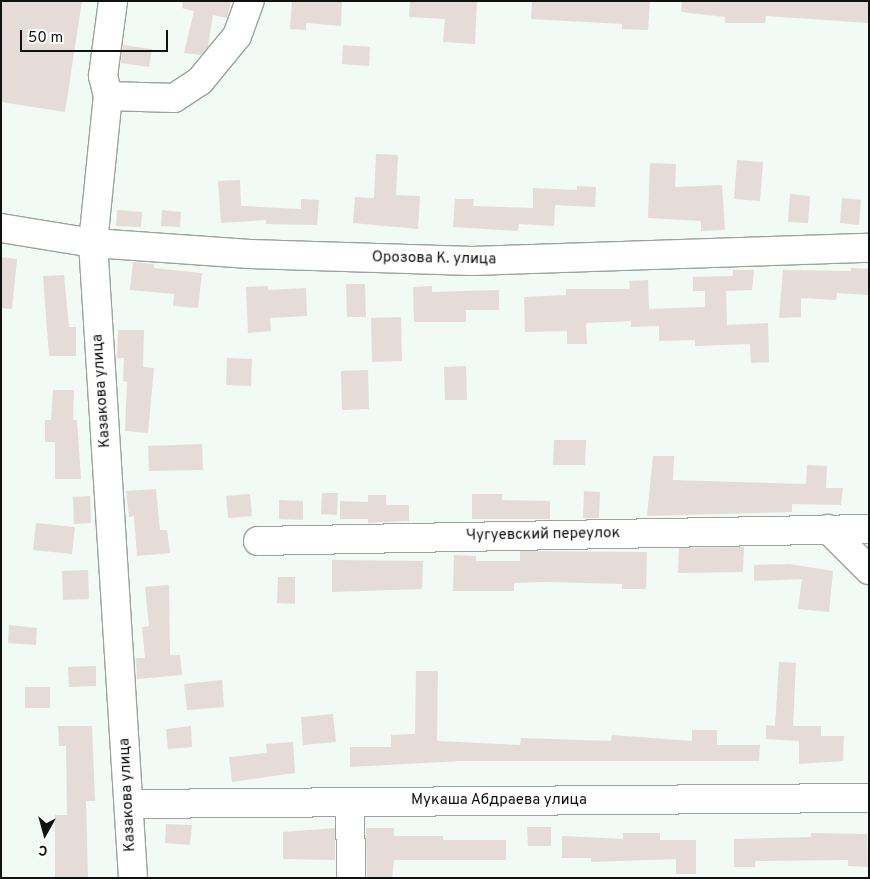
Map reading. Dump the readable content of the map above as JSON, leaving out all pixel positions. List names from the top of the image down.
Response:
{
  "streets": {
    "street": [
      "Орозова К. улица",
      "Казакова улица",
      "Чугуевский переулок",
      "Мукаша Абдраева улица"
    ]
  },
  "crossings": [
    ["Орозова К. улица", "Казакова улица"],
    ["Казакова улица", "Мукаша Абдраева улица"]
  ],
  "scale_bar": "50 m",
  "north": "bottom"
}
